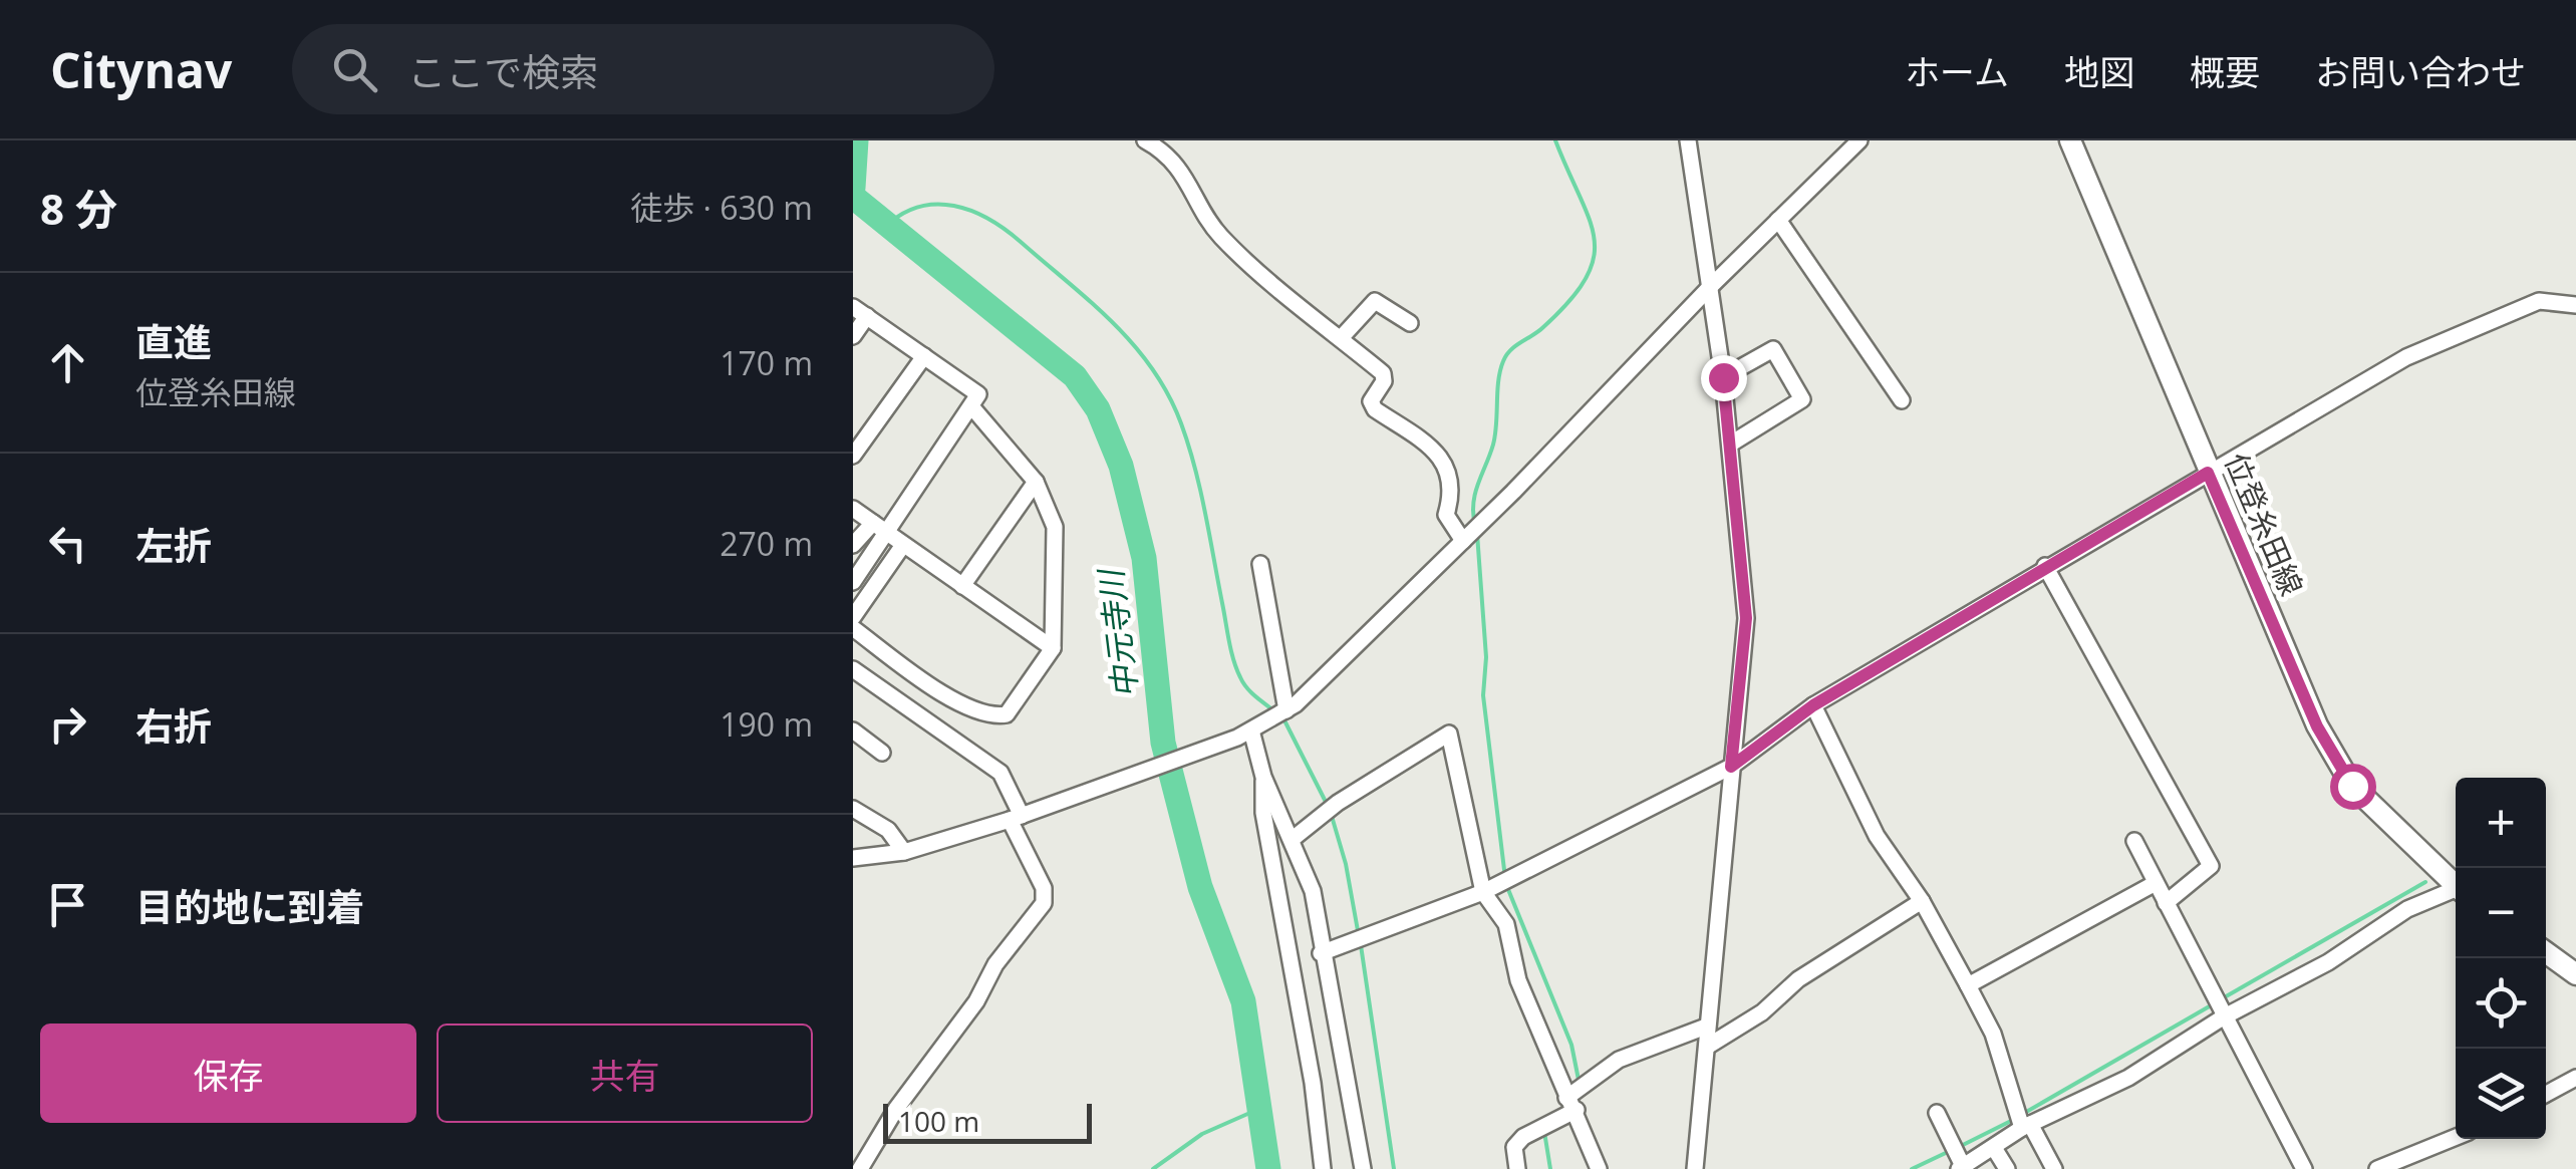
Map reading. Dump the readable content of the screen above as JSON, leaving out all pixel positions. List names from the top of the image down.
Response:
{
  "streets": {
    "main road": ["位登糸田線"]
  },
  "water": ["中元寺川"],
  "scale_bar": "100 m",
  "page": {
    "header": "Citynav",
    "search": "ここで検索",
    "nav": [
      "ホーム",
      "地図",
      "概要",
      "お問い合わせ"
    ],
    "heading": ["8 分", "徒歩 · 630 m"],
    "list": [
      ["直進", "位登糸田線", "170 m"],
      ["左折", "270 m"],
      ["右折", "190 m"],
      "目的地に到着"
    ],
    "map_buttons": ["+", "−"],
    "buttons": ["保存", "共有"],
    "scale": "100 m"
  }
}
